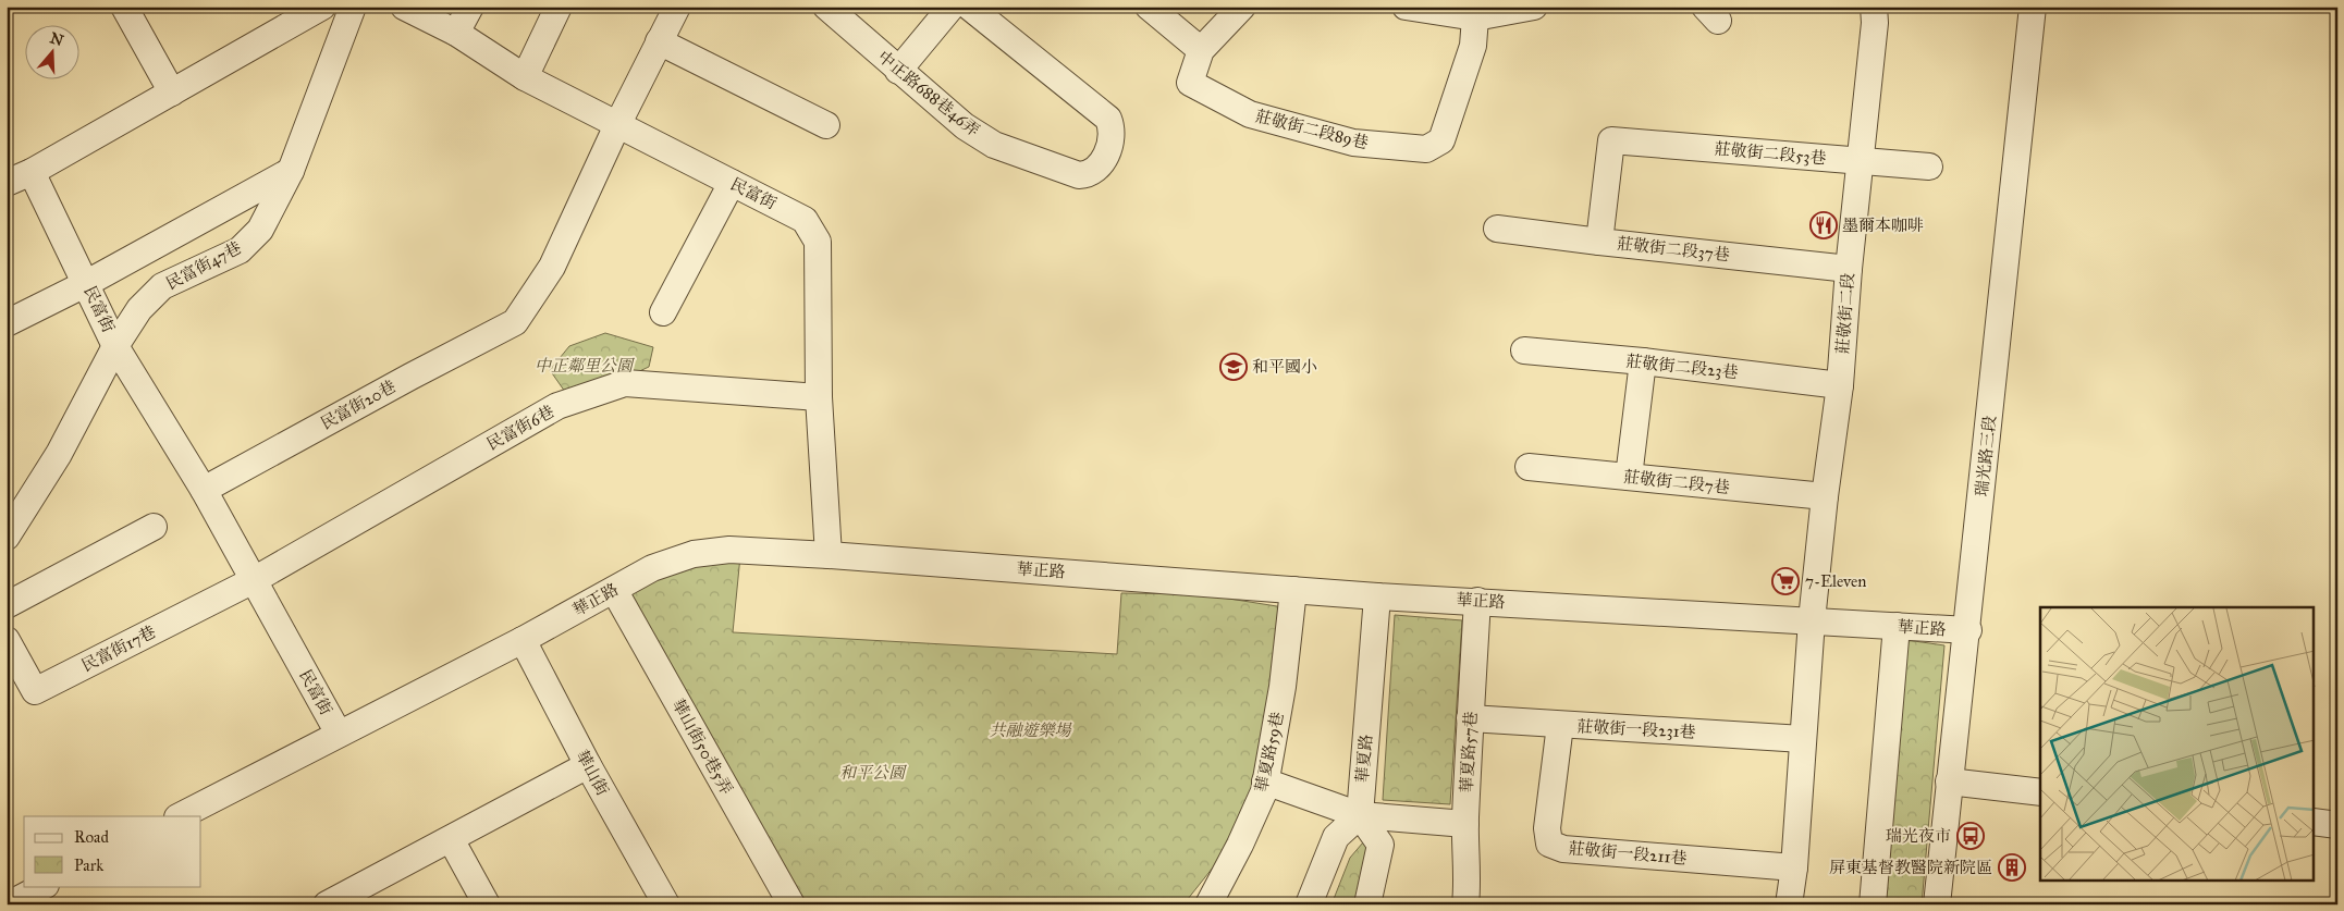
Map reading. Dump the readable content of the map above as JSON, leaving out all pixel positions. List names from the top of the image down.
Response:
{
  "streets": {
    "street": [
      "中正路688巷46弄",
      "莊敬街二段89巷",
      "莊敬街二段53巷",
      "民富街",
      "莊敬街二段37巷",
      "民富街47巷",
      "莊敬街二段",
      "莊敬街二段23巷",
      "民富街20巷",
      "民富街6巷",
      "瑞光路三段",
      "莊敬街二段7巷",
      "華正路",
      "民富街17巷",
      "莊敬街一段231巷",
      "華山街50巷5弄",
      "華夏路59巷",
      "華夏路57巷",
      "華夏路",
      "華山街",
      "莊敬街一段211巷"
    ]
  },
  "crossings": [
    ["莊敬街二段53巷", "莊敬街二段37巷"],
    ["莊敬街二段53巷", "莊敬街二段"],
    ["民富街", "民富街47巷"],
    ["民富街", "民富街20巷"],
    ["民富街", "民富街6巷"],
    ["民富街", "華正路"],
    ["民富街", "民富街17巷"],
    ["莊敬街二段37巷", "莊敬街二段"],
    ["莊敬街二段", "莊敬街二段23巷"],
    ["莊敬街二段", "莊敬街二段7巷"],
    ["莊敬街二段", "華正路"],
    ["莊敬街二段", "莊敬街一段231巷"],
    ["莊敬街二段", "莊敬街一段211巷"],
    ["民富街6巷", "民富街17巷"],
    ["瑞光路三段", "華正路"],
    ["華正路", "華山街50巷5弄"],
    ["華正路", "華夏路59巷"],
    ["華正路", "華夏路57巷"],
    ["華正路", "華夏路"],
    ["華正路", "華山街"],
    ["莊敬街一段231巷", "華夏路57巷"],
    ["莊敬街一段231巷", "莊敬街一段211巷"]
  ],
  "parks": ["中正鄰里公園", "共融遊樂場", "和平公園"],
  "places": {
    "restaurant": ["墨爾本咖啡"],
    "school or university": ["和平國小"],
    "supermarket": ["7-Eleven"],
    "bus stop": ["瑞光夜市"],
    "building": ["屏東基督教醫院新院區"]
  },
  "legend": ["Road", "Park"],
  "north": "top"
}
